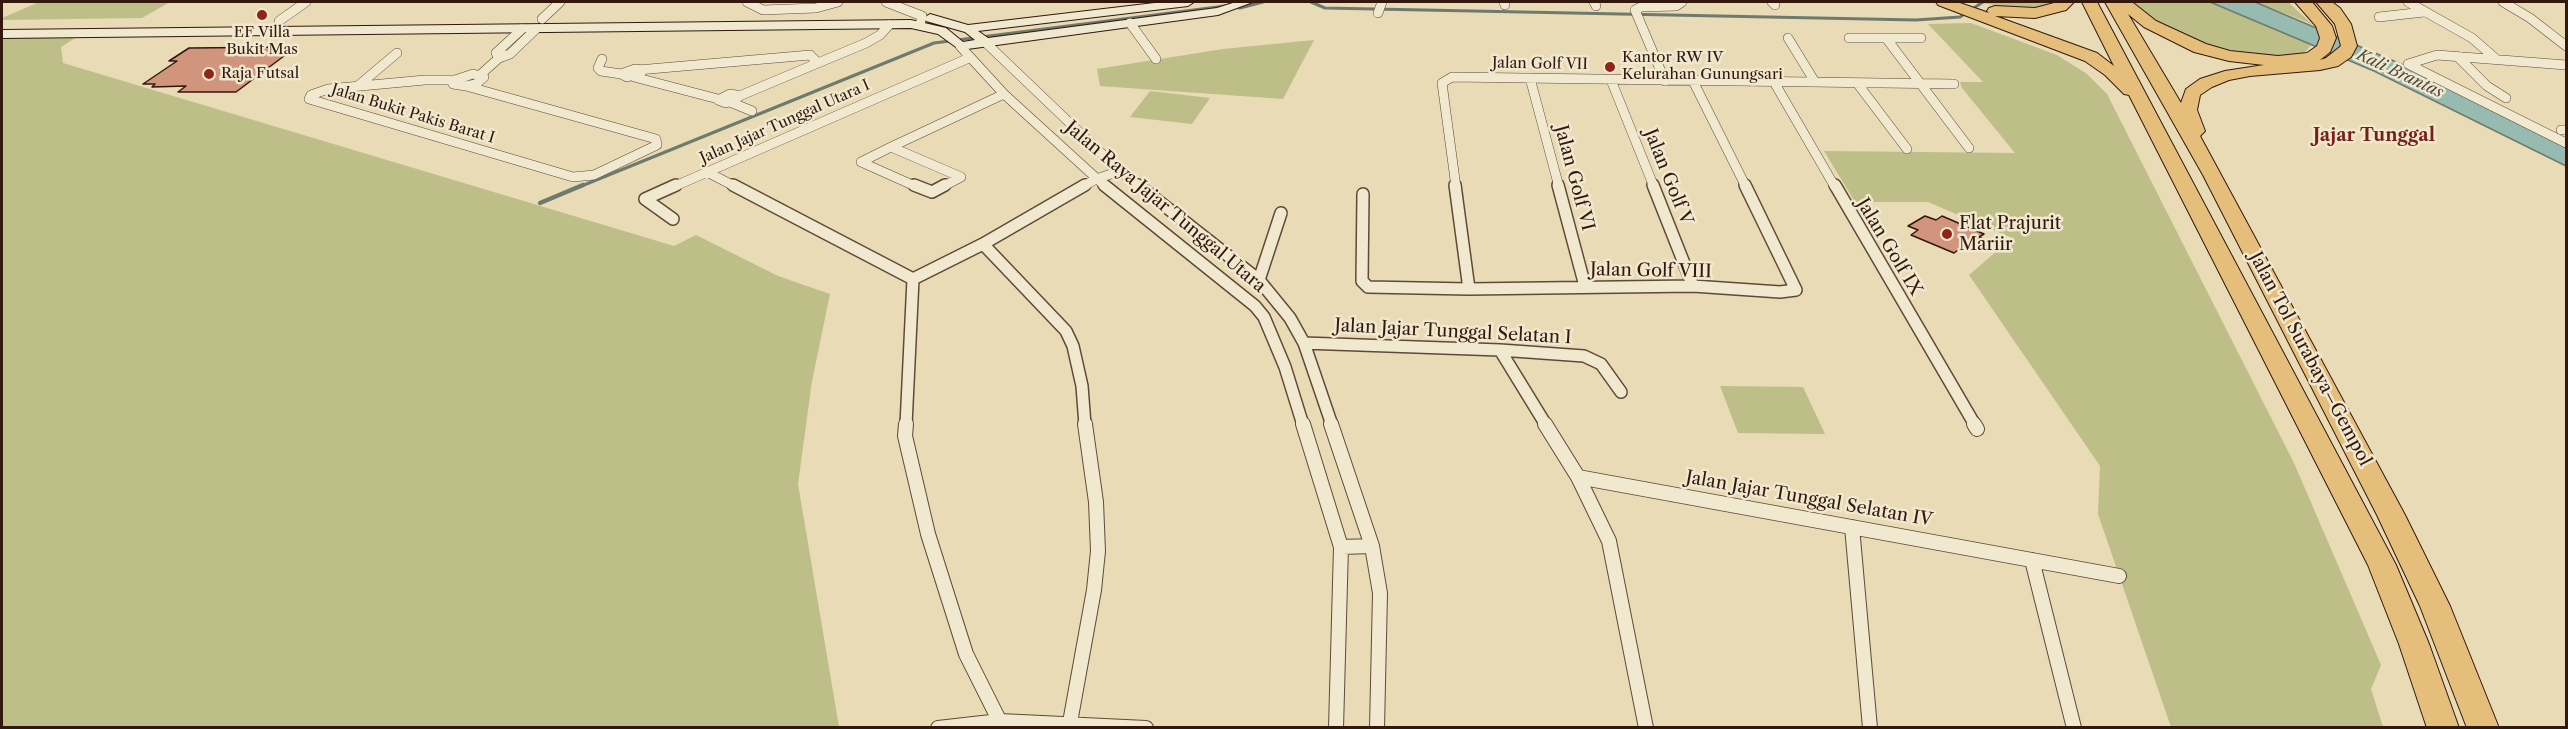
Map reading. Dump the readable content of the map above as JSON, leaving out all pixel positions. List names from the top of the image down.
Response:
{
  "streets": {
    "highway": ["Jalan Tol Surabaya–Gempol"],
    "main road": ["Jalan Raya Jajar Tunggal Utara"],
    "street": [
      "Jalan Golf VII",
      "Jalan Bukit Pakis Barat I",
      "Jalan Jajar Tunggal Utara I",
      "Jalan Golf V",
      "Jalan Golf VI",
      "Jalan Golf IX",
      "Jalan Golf VIII",
      "Jalan Jajar Tunggal Selatan I",
      "Jalan Jajar Tunggal Selatan IV"
    ]
  },
  "crossings": [
    ["Jalan Golf VII", "Jalan Golf V"],
    ["Jalan Golf VII", "Jalan Golf VI"],
    ["Jalan Golf VII", "Jalan Golf IX"],
    ["Jalan Golf VII", "Jalan Golf VIII"],
    ["Jalan Jajar Tunggal Utara I", "Jalan Raya Jajar Tunggal Utara"],
    ["Jalan Golf V", "Jalan Golf VIII"],
    ["Jalan Golf VI", "Jalan Golf VIII"],
    ["Jalan Raya Jajar Tunggal Utara", "Jalan Jajar Tunggal Selatan I"]
  ],
  "districts": ["Jajar Tunggal"],
  "water": ["Kali Brantas"],
  "places": [
    "EF Villa Bukit Mas",
    "Kantor RW IV Kelurahan Gunungsari",
    "Raja Futsal",
    "Flat Prajurit Mariir"
  ]
}
